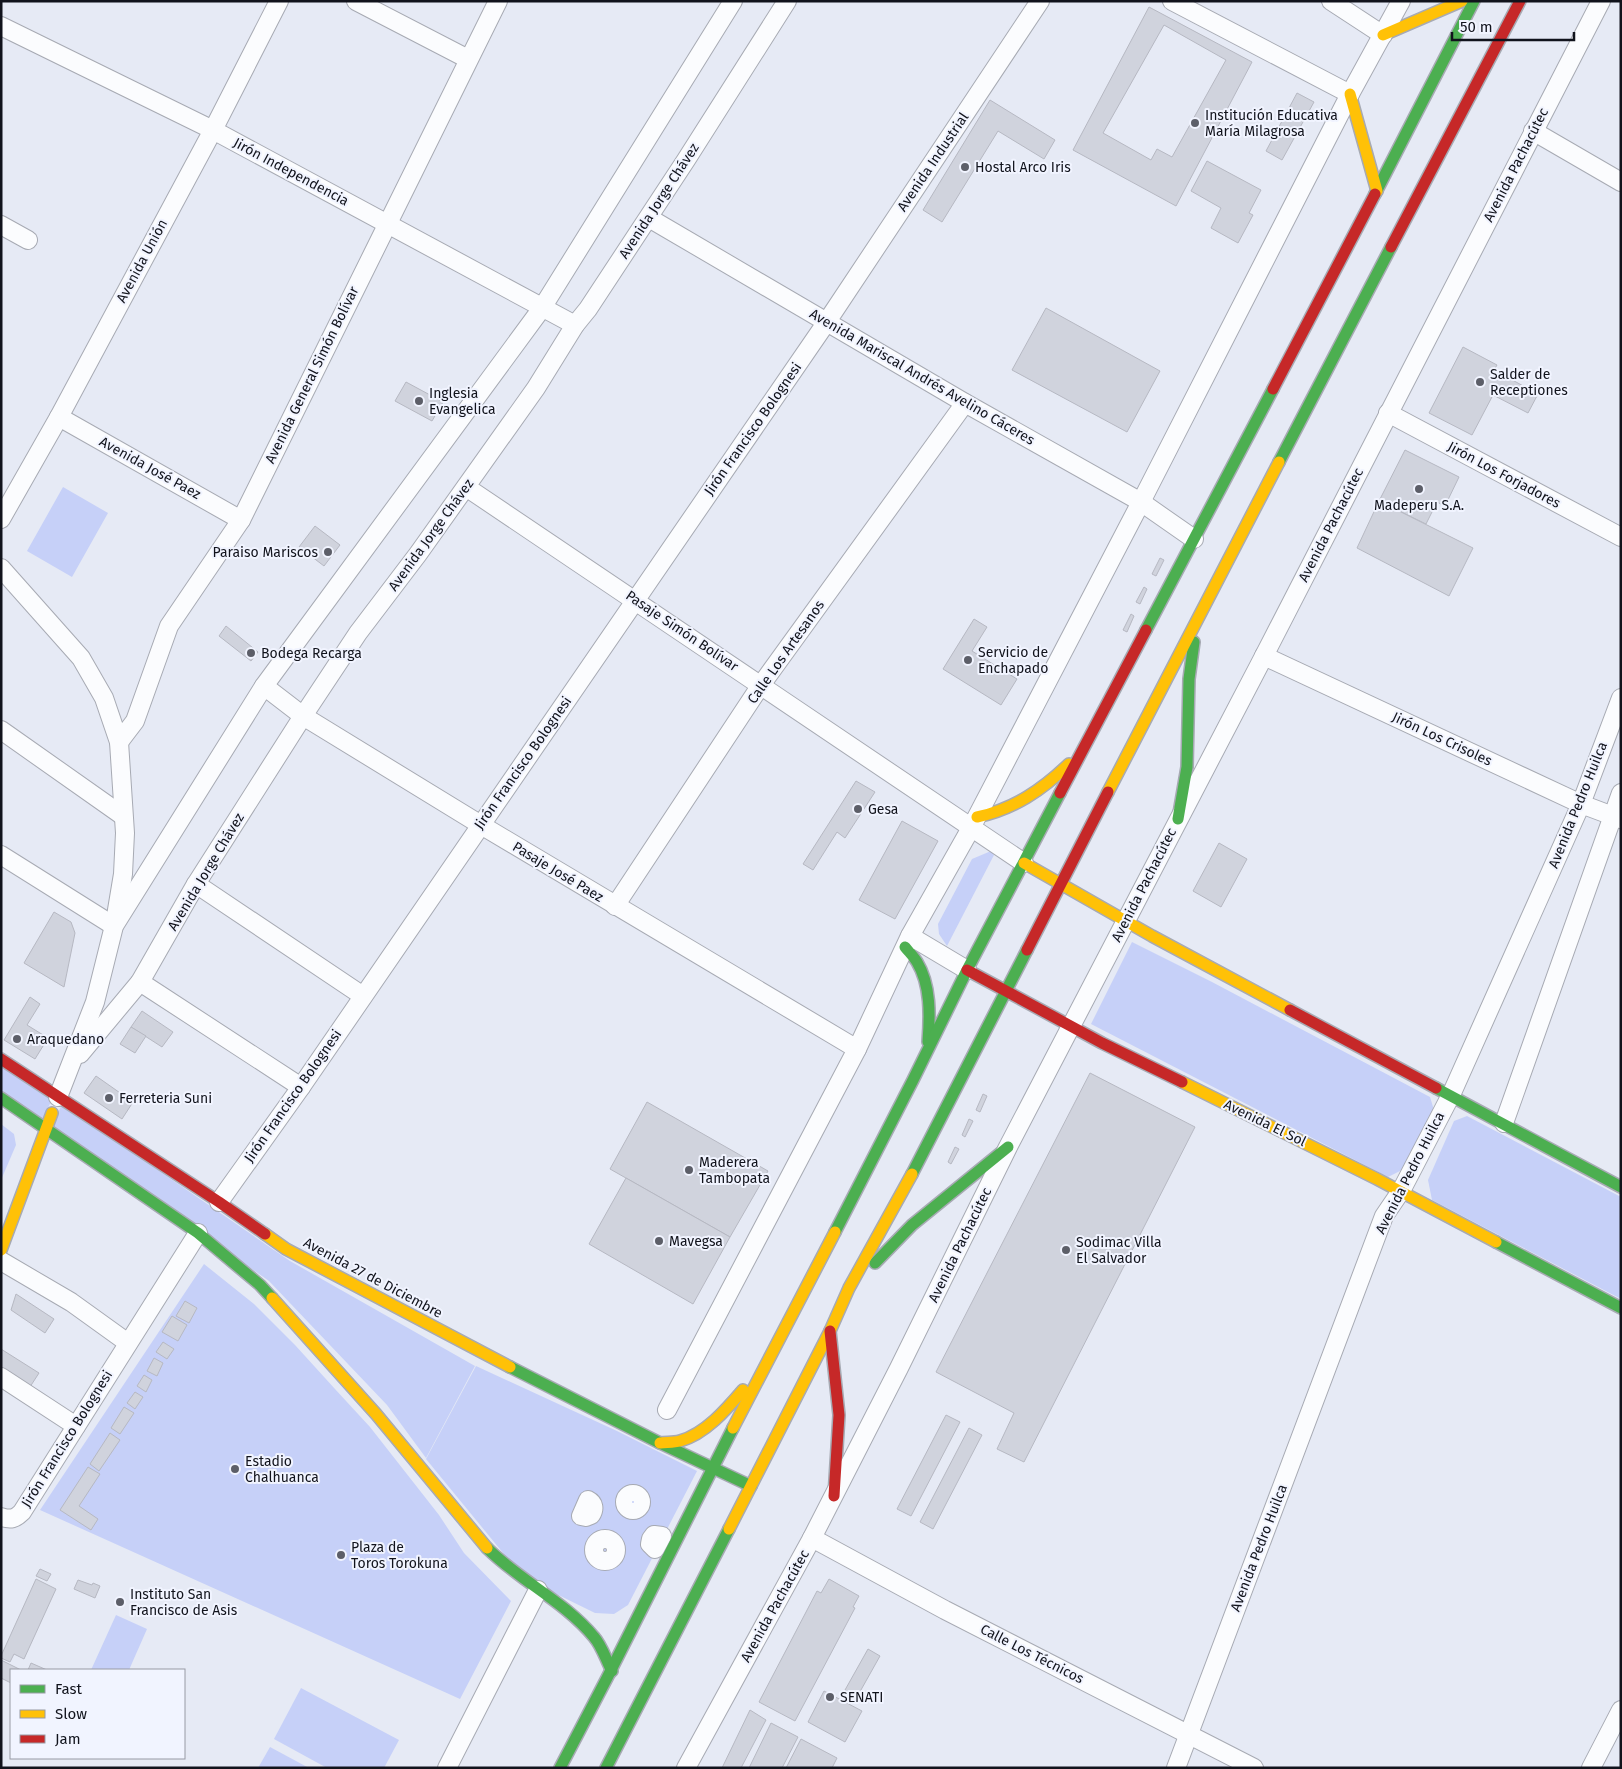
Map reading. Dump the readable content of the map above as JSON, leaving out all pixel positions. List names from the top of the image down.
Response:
{
  "streets": {
    "main road": ["Avenida El Sol", "Avenida 27 de Diciembre"],
    "street": [
      "Avenida Industrial",
      "Avenida Pachacútec",
      "Jirón Independencia",
      "Avenida Jorge Chávez",
      "Avenida Unión",
      "Avenida General Simón Bolívar",
      "Avenida Mariscal Andrés Avelino Cáceres",
      "Jirón Francisco Bolognesi",
      "Avenida José Paez",
      "Jirón Los Forjadores",
      "Pasaje Simón Bolívar",
      "Calle Los Artesanos",
      "Jirón Los Crisoles",
      "Avenida Pedro Huilca",
      "Pasaje José Paez",
      "Calle Los Técnicos"
    ]
  },
  "crossings": [
    ["Avenida Industrial", "Avenida Mariscal Andrés Avelino Cáceres"],
    ["Avenida Industrial", "Jirón Francisco Bolognesi"],
    ["Avenida Pachacútec", "Jirón Los Forjadores"],
    ["Avenida Pachacútec", "Jirón Los Crisoles"],
    ["Avenida Pachacútec", "Avenida El Sol"],
    ["Avenida Pachacútec", "Calle Los Técnicos"],
    ["Jirón Independencia", "Avenida Jorge Chávez"],
    ["Jirón Independencia", "Avenida Unión"],
    ["Jirón Independencia", "Avenida General Simón Bolívar"],
    ["Avenida Jorge Chávez", "Avenida Mariscal Andrés Avelino Cáceres"],
    ["Avenida Jorge Chávez", "Pasaje Simón Bolívar"],
    ["Avenida Jorge Chávez", "Pasaje José Paez"],
    ["Avenida Jorge Chávez", "Avenida 27 de Diciembre"],
    ["Avenida Unión", "Avenida José Paez"],
    ["Avenida General Simón Bolívar", "Avenida José Paez"],
    ["Avenida Mariscal Andrés Avelino Cáceres", "Jirón Francisco Bolognesi"],
    ["Avenida Mariscal Andrés Avelino Cáceres", "Calle Los Artesanos"],
    ["Jirón Francisco Bolognesi", "Pasaje Simón Bolívar"],
    ["Jirón Francisco Bolognesi", "Pasaje José Paez"],
    ["Jirón Francisco Bolognesi", "Avenida 27 de Diciembre"],
    ["Pasaje Simón Bolívar", "Calle Los Artesanos"],
    ["Calle Los Artesanos", "Pasaje José Paez"],
    ["Jirón Los Crisoles", "Avenida Pedro Huilca"],
    ["Avenida Pedro Huilca", "Avenida El Sol"],
    ["Avenida Pedro Huilca", "Calle Los Técnicos"]
  ],
  "places": [
    "Institución Educativa María Milagrosa",
    "Hostal Arco Iris",
    "Salder de Receptiones",
    "Inglesia Evangelica",
    "Madeperu S.A.",
    "Paraiso Mariscos",
    "Bodega Recarga",
    "Servicio de Enchapado",
    "Gesa",
    "Araquedano",
    "Ferreteria Suni",
    "Maderera Tambopata",
    "Mavegsa",
    "Sodimac Villa El Salvador",
    "Estadio Chalhuanca",
    "Plaza de Toros Torokuna",
    "Instituto San Francisco de Asis",
    "SENATI"
  ],
  "legend": ["Fast", "Slow", "Jam"],
  "scale_bar": "50 m"
}
